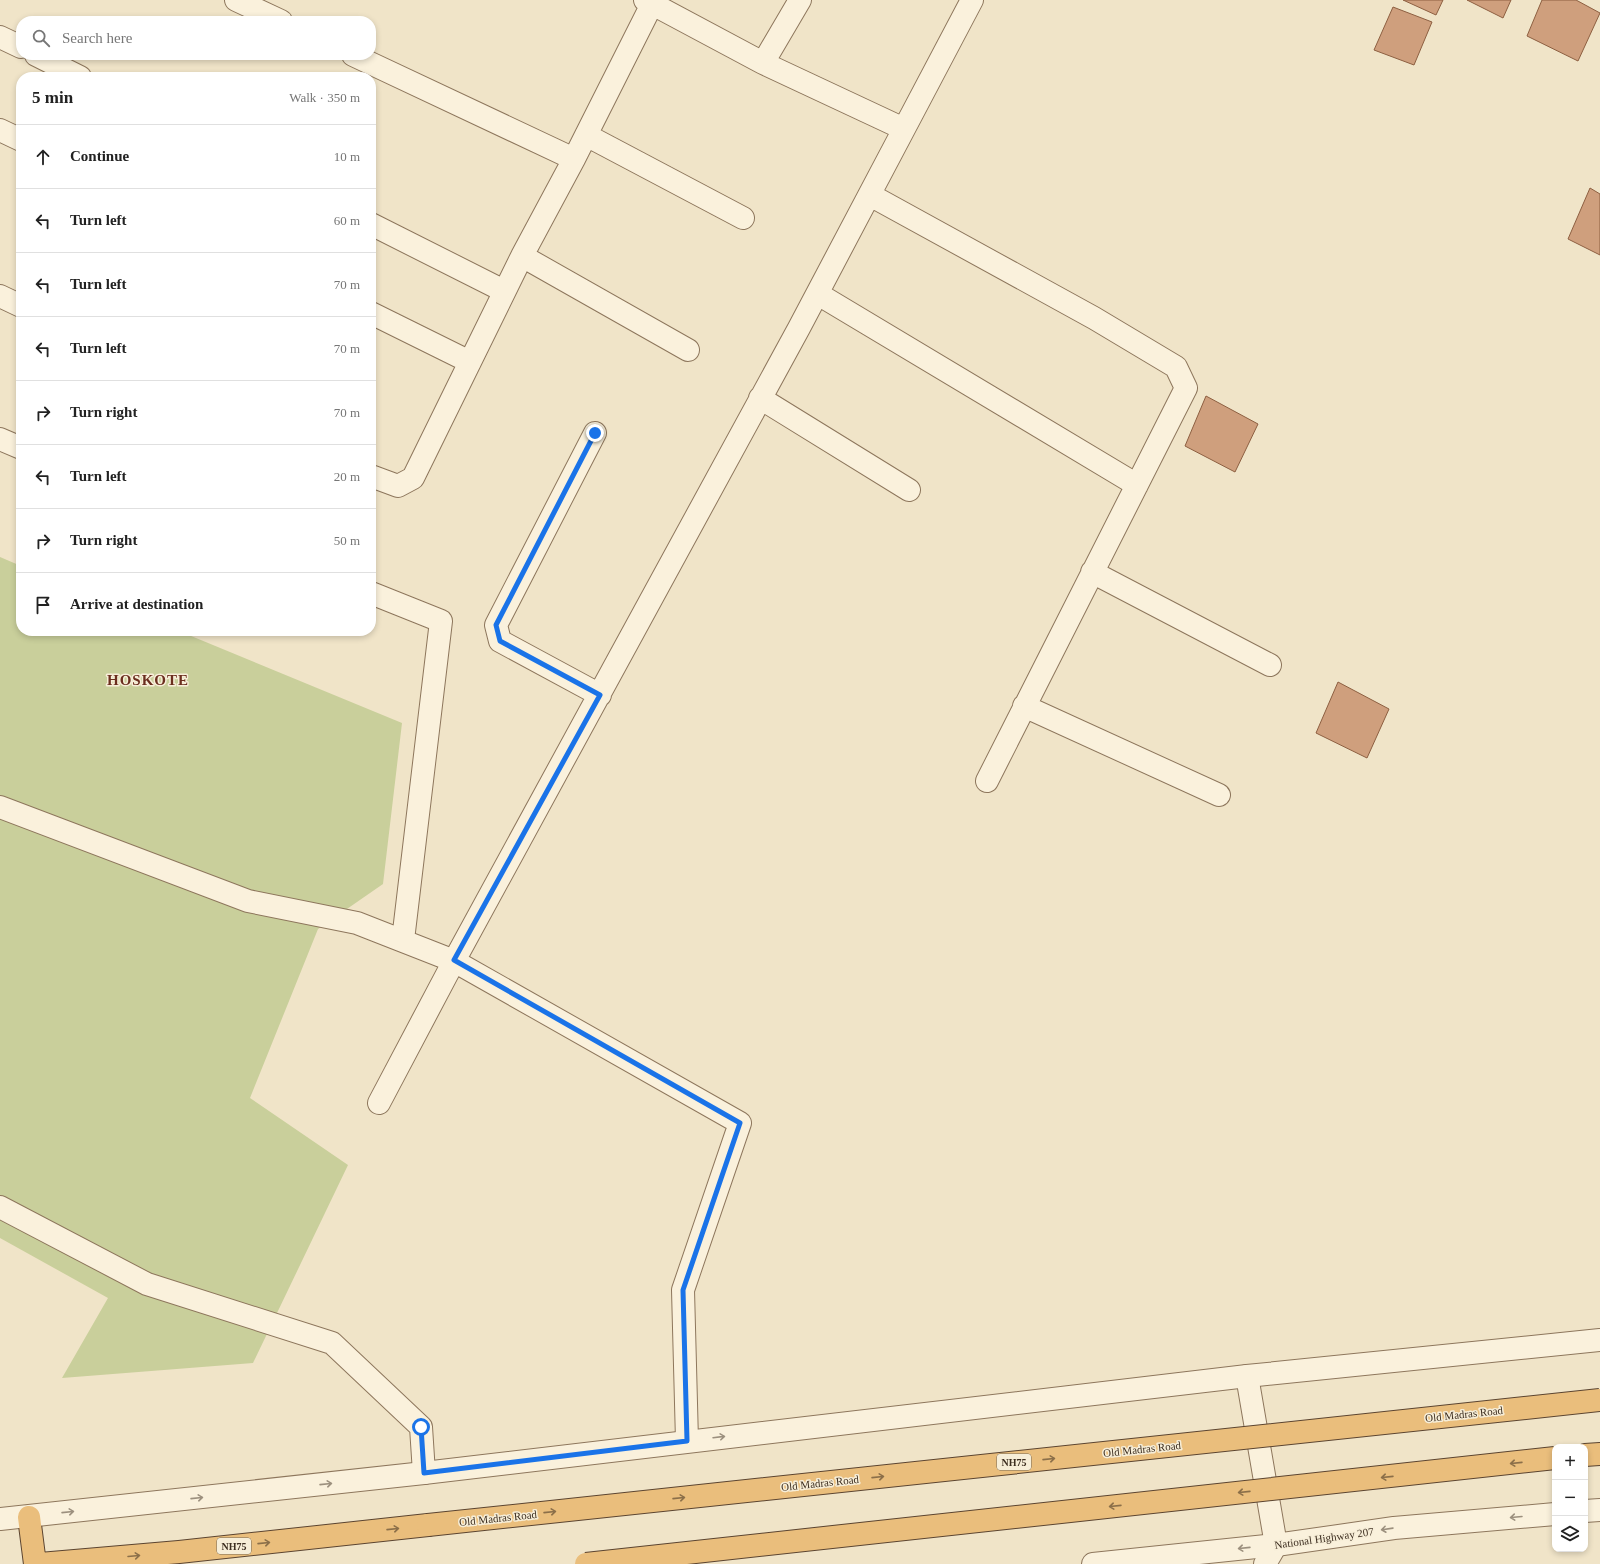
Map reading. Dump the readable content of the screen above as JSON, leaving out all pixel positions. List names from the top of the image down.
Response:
{
  "streets": {
    "highway": ["Old Madras Road", "NH75"],
    "street": ["National Highway 207"]
  },
  "districts": ["HOSKOTE"],
  "page": {
    "search": "Search here",
    "heading": ["5 min", "Walk · 350 m"],
    "list": [
      ["Continue", "10 m"],
      ["Turn left", "60 m"],
      ["Turn left", "70 m"],
      ["Turn left", "70 m"],
      ["Turn right", "70 m"],
      ["Turn left", "20 m"],
      ["Turn right", "50 m"],
      "Arrive at destination"
    ],
    "map_buttons": ["+", "−"]
  }
}
